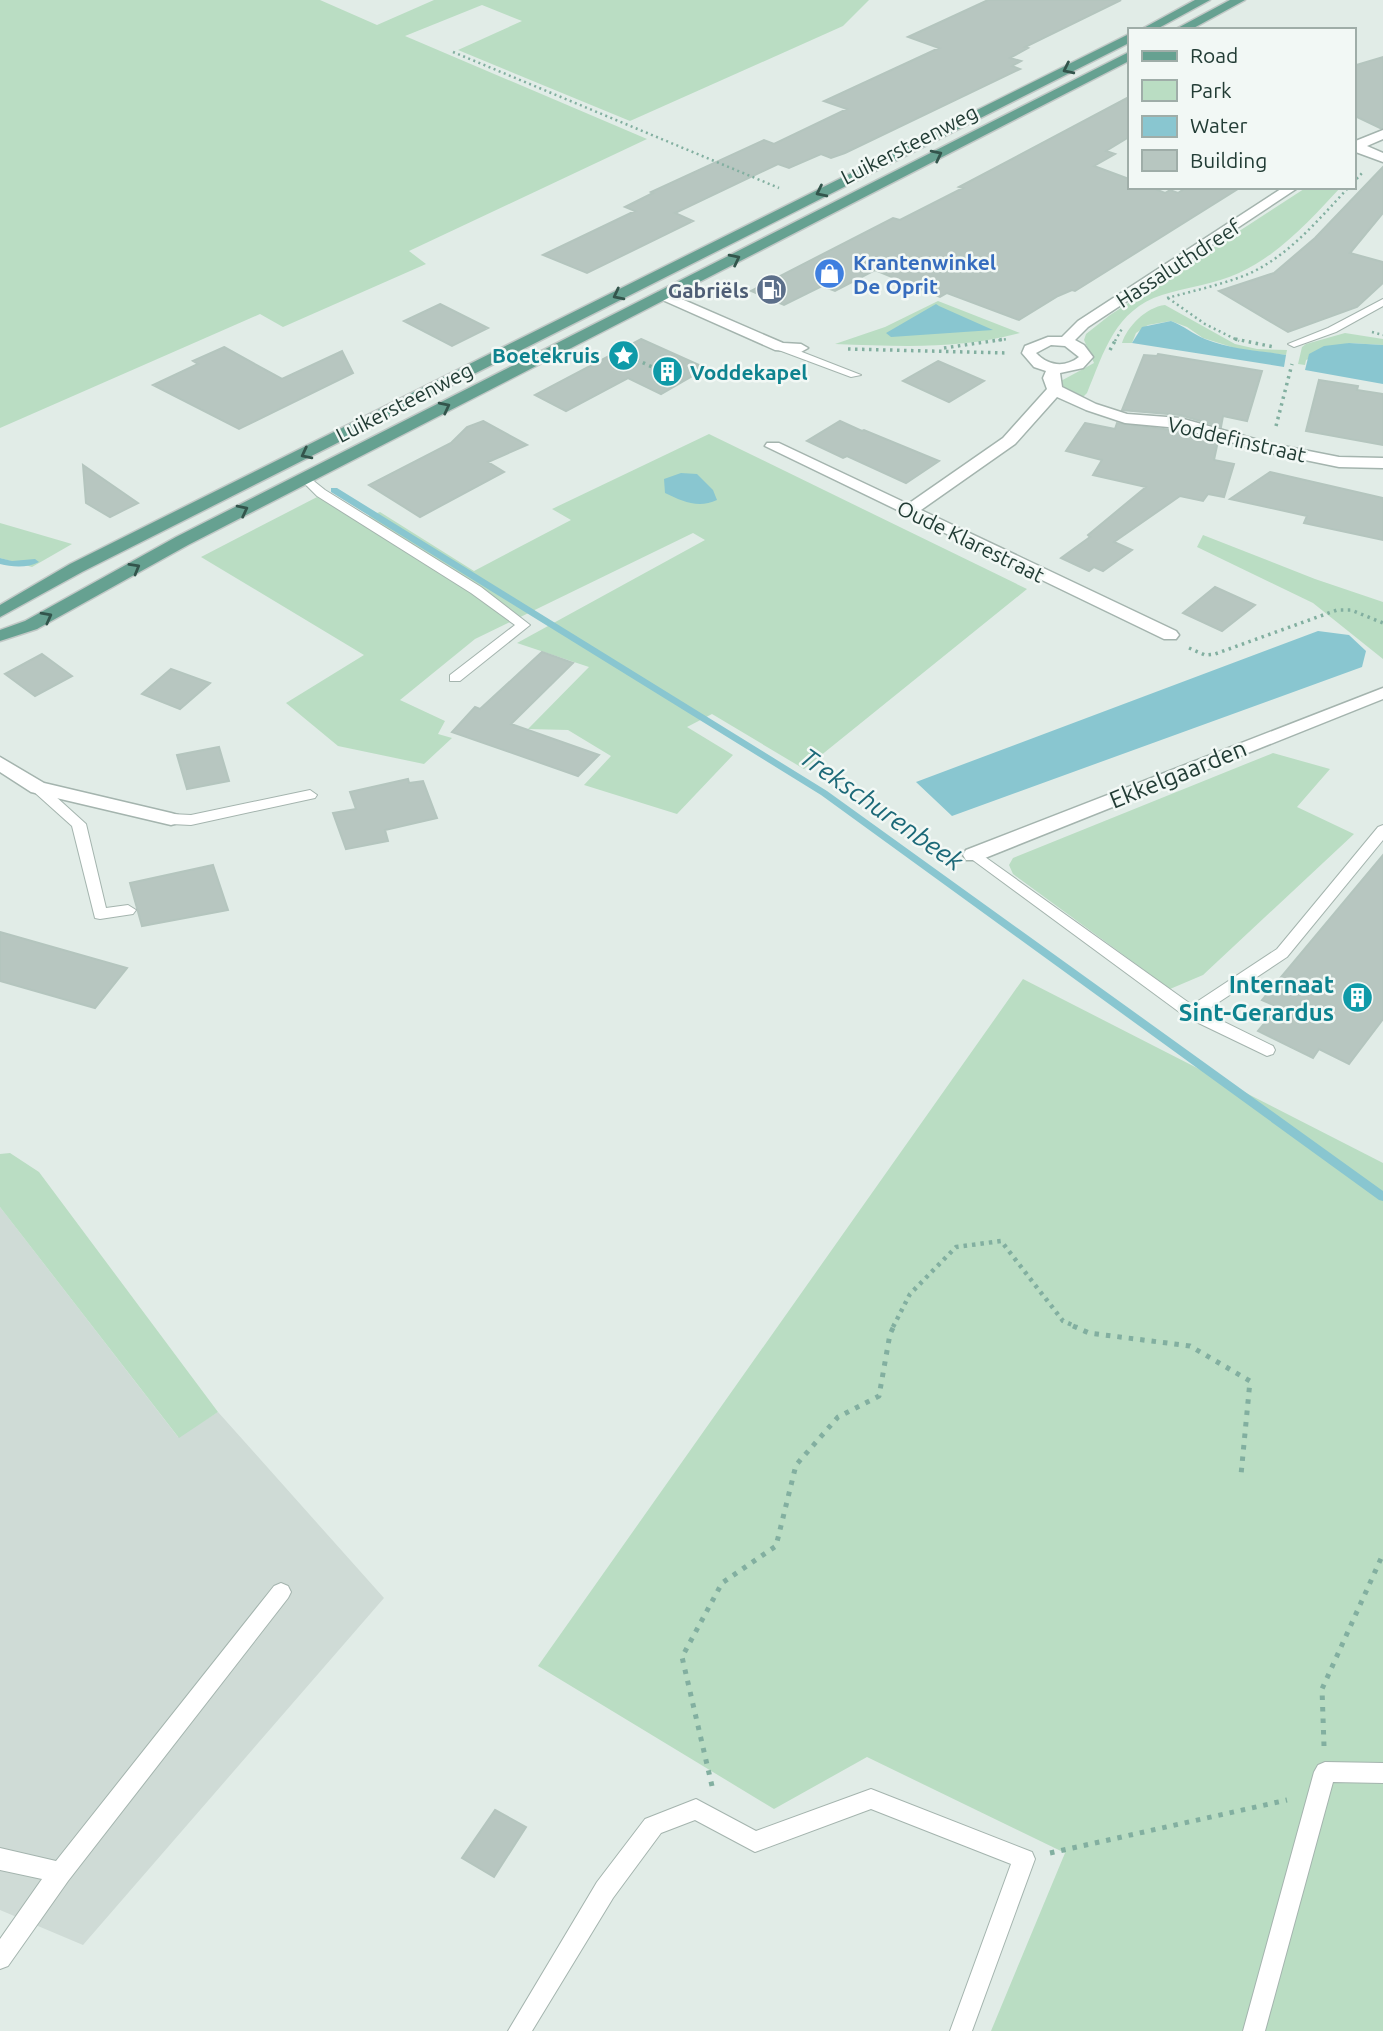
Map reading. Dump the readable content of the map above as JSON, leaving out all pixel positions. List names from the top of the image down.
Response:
{
  "streets": {
    "main road": ["Luikersteenweg"],
    "street": [
      "Hassaluthdreef",
      "Voddefinstraat",
      "Oude Klarestraat",
      "Ekkelgaarden"
    ]
  },
  "water": ["Trekschurenbeek"],
  "places": {
    "shop": ["Krantenwinkel De Oprit"],
    "fuel station": ["Gabriëls"],
    "place": ["Boetekruis"],
    "building": ["Voddekapel", "Internaat Sint-Gerardus"]
  },
  "legend": [
    "Road",
    "Park",
    "Water",
    "Building"
  ]
}
